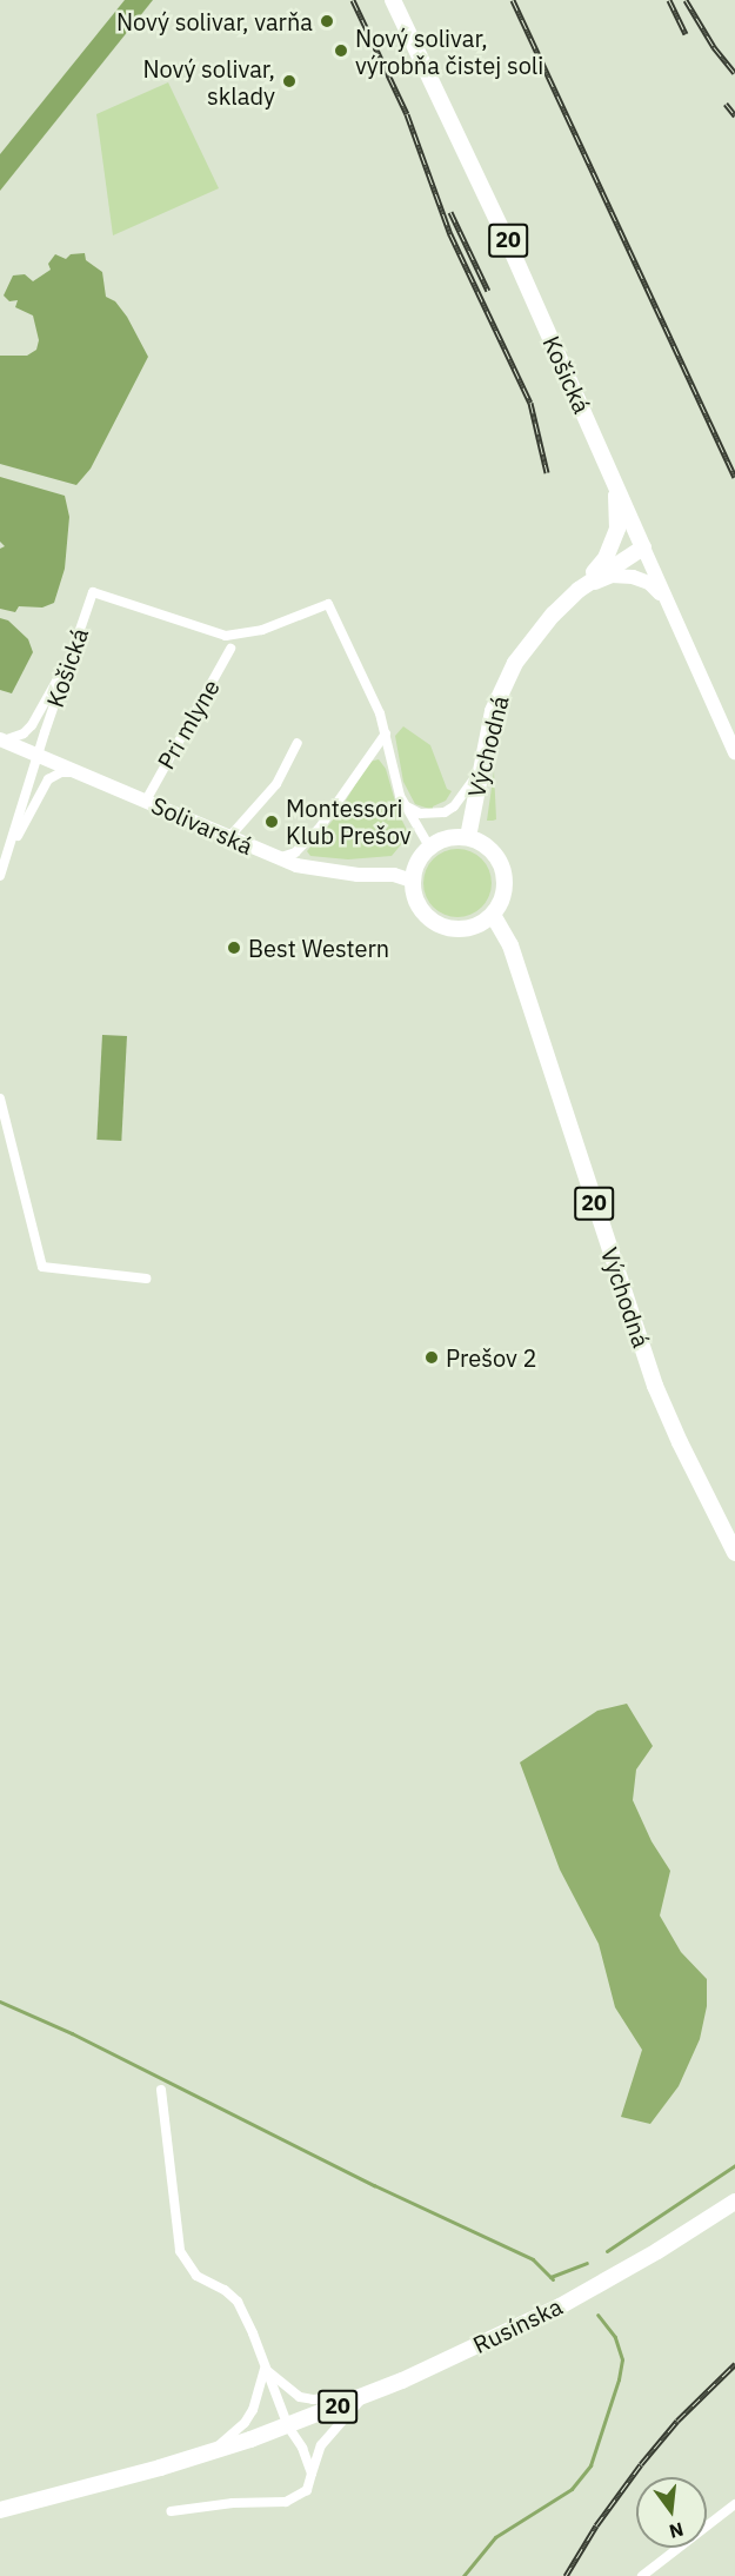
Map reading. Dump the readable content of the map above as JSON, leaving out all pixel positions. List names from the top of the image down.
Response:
{
  "streets": {
    "main road": [
      "20",
      "Košická",
      "Východná",
      "Rusínska"
    ],
    "street": ["Pri mlyne", "Solivarská"]
  },
  "crossings": [
    ["Košická", "Východná"],
    ["Košická", "Solivarská"],
    ["Pri mlyne", "Solivarská"],
    ["Východná", "Solivarská"]
  ],
  "places": [
    "Nový solivar, varňa",
    "Nový solivar, výrobňa čistej soli",
    "Nový solivar, sklady",
    "Montessori Klub Prešov",
    "Best Western",
    "Prešov 2"
  ],
  "north": "bottom"
}
